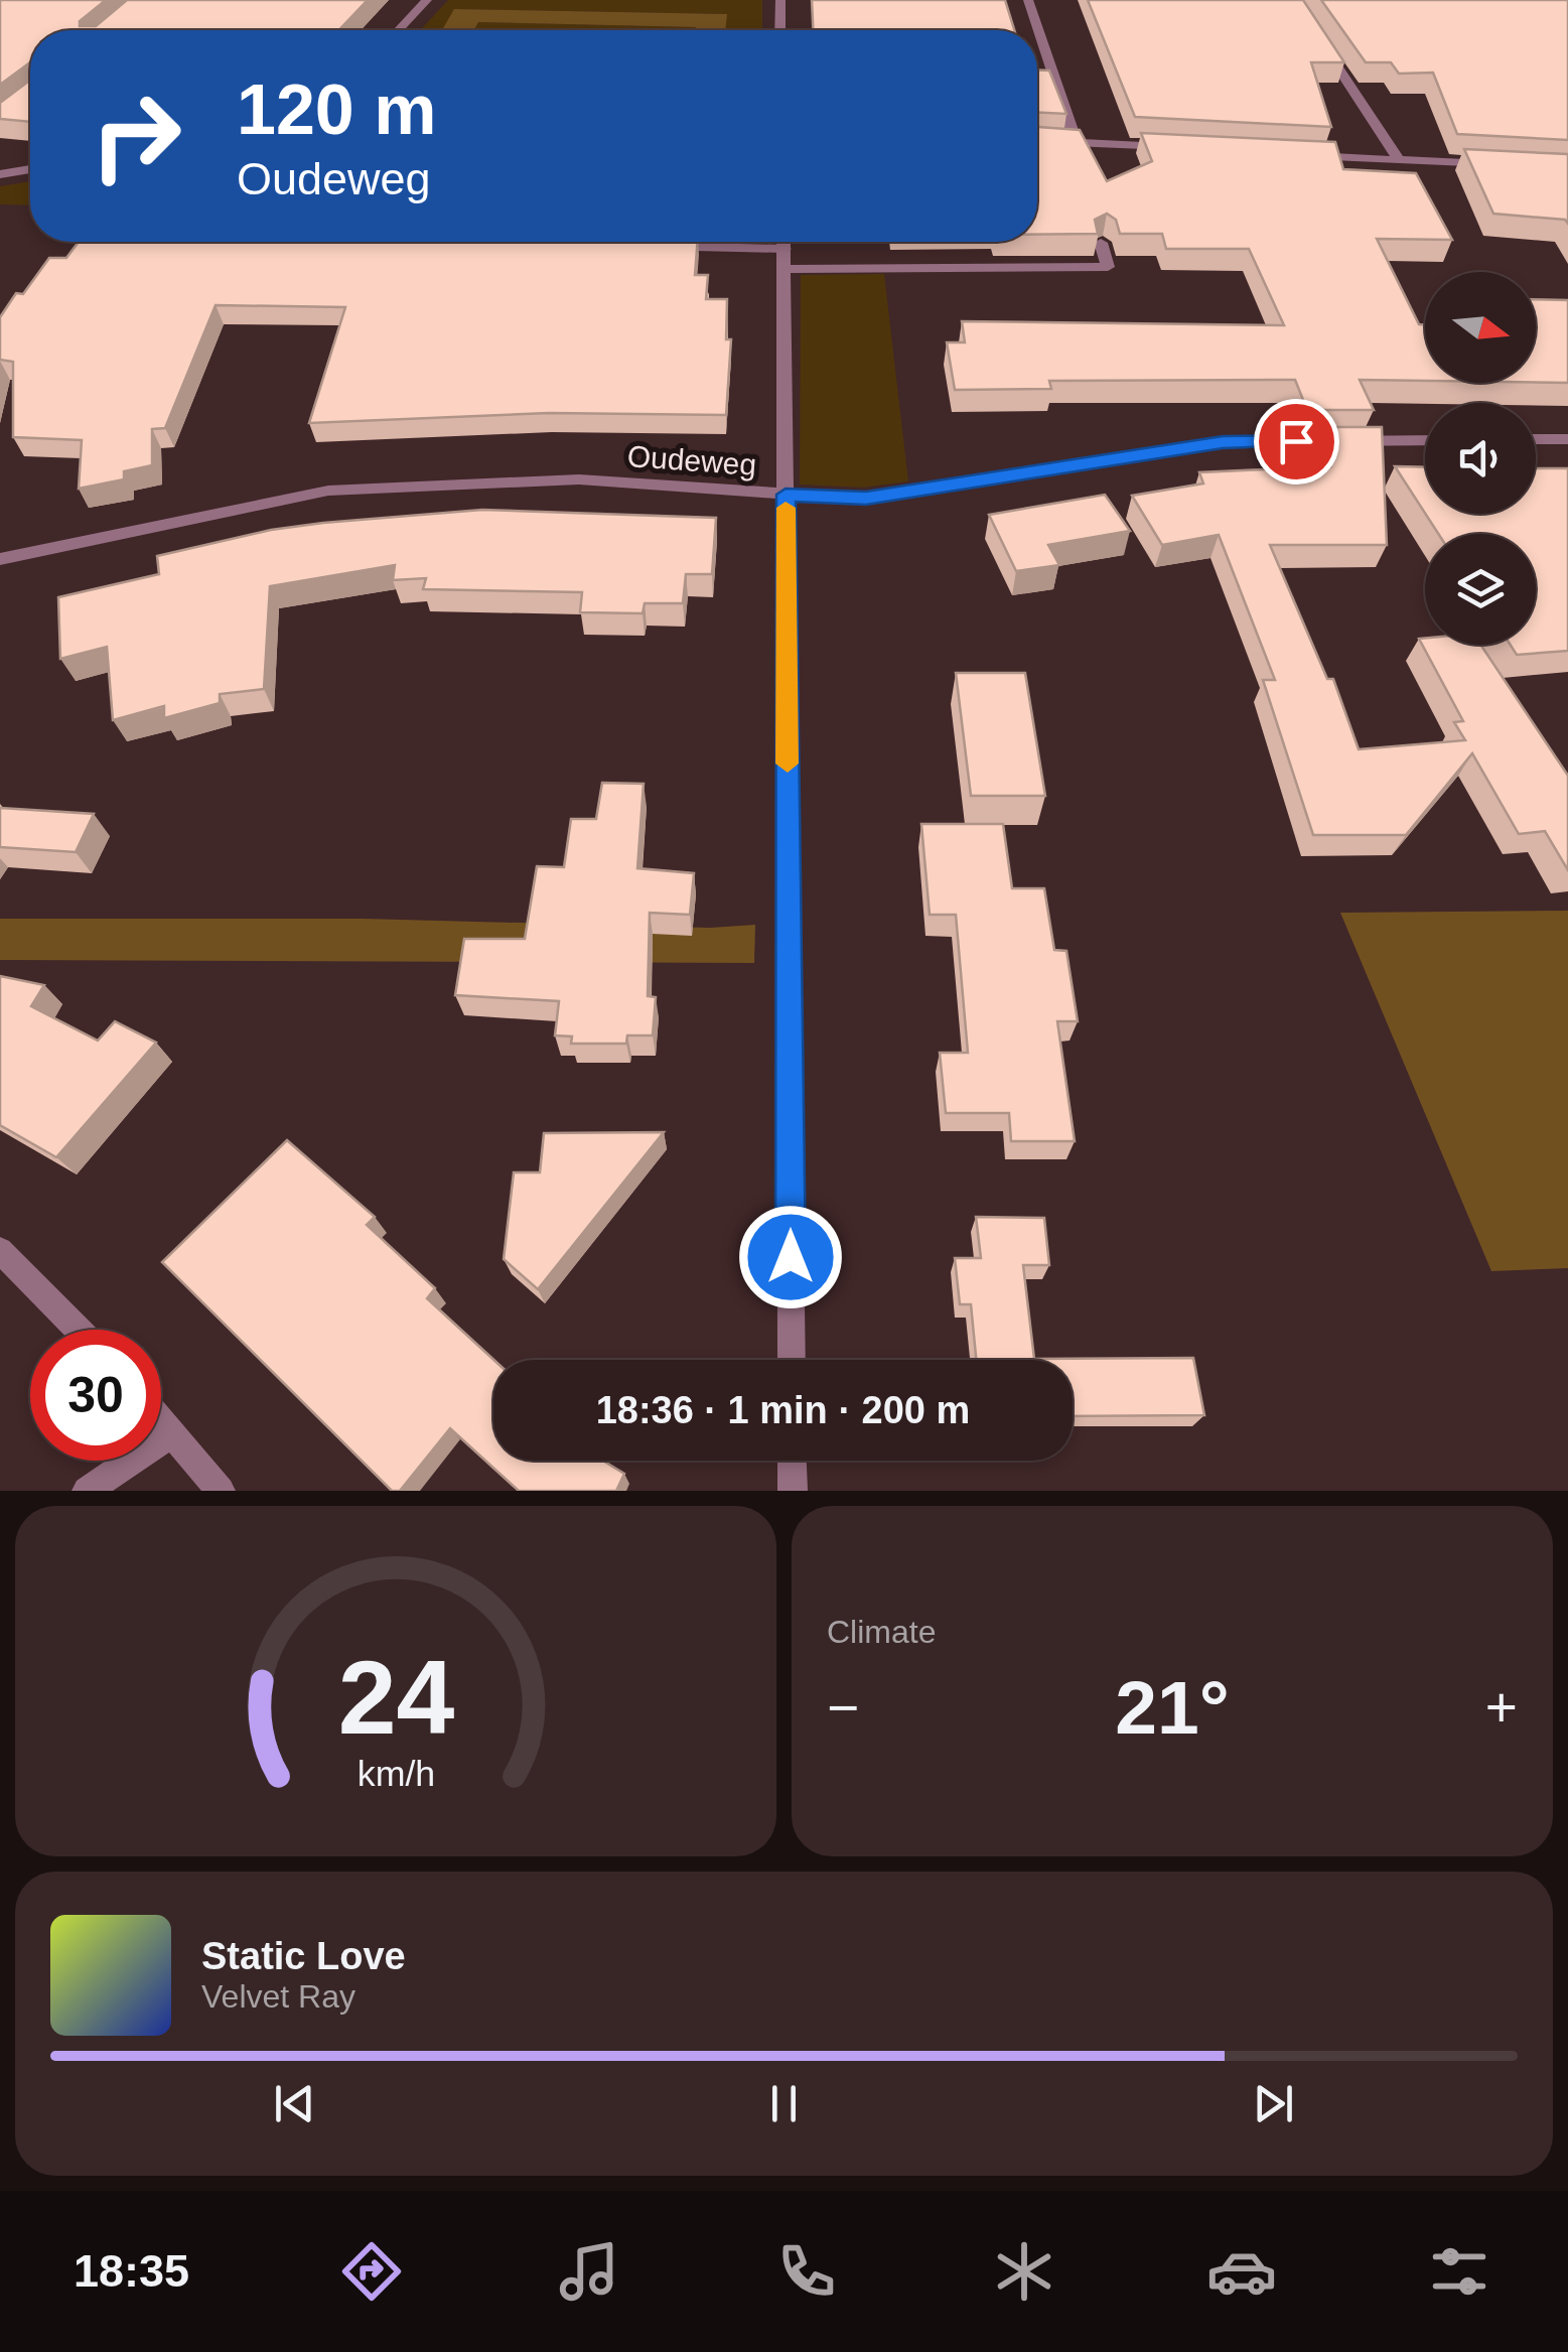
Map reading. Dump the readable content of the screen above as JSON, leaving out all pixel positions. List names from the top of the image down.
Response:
{
  "streets": {
    "street": ["Oudeweg"]
  },
  "north": "right",
  "page": {
    "turn": ["120 m", "Oudeweg"],
    "limit": "30",
    "trip": "18:36 · 1 min · 200 m",
    "tile": "Climate",
    "heat": ["−", "21°", "+"],
    "song": ["Static Love", "Velvet Ray"],
    "tabs": "18:35",
    "gauge": ["24", "km/h"]
  }
}
